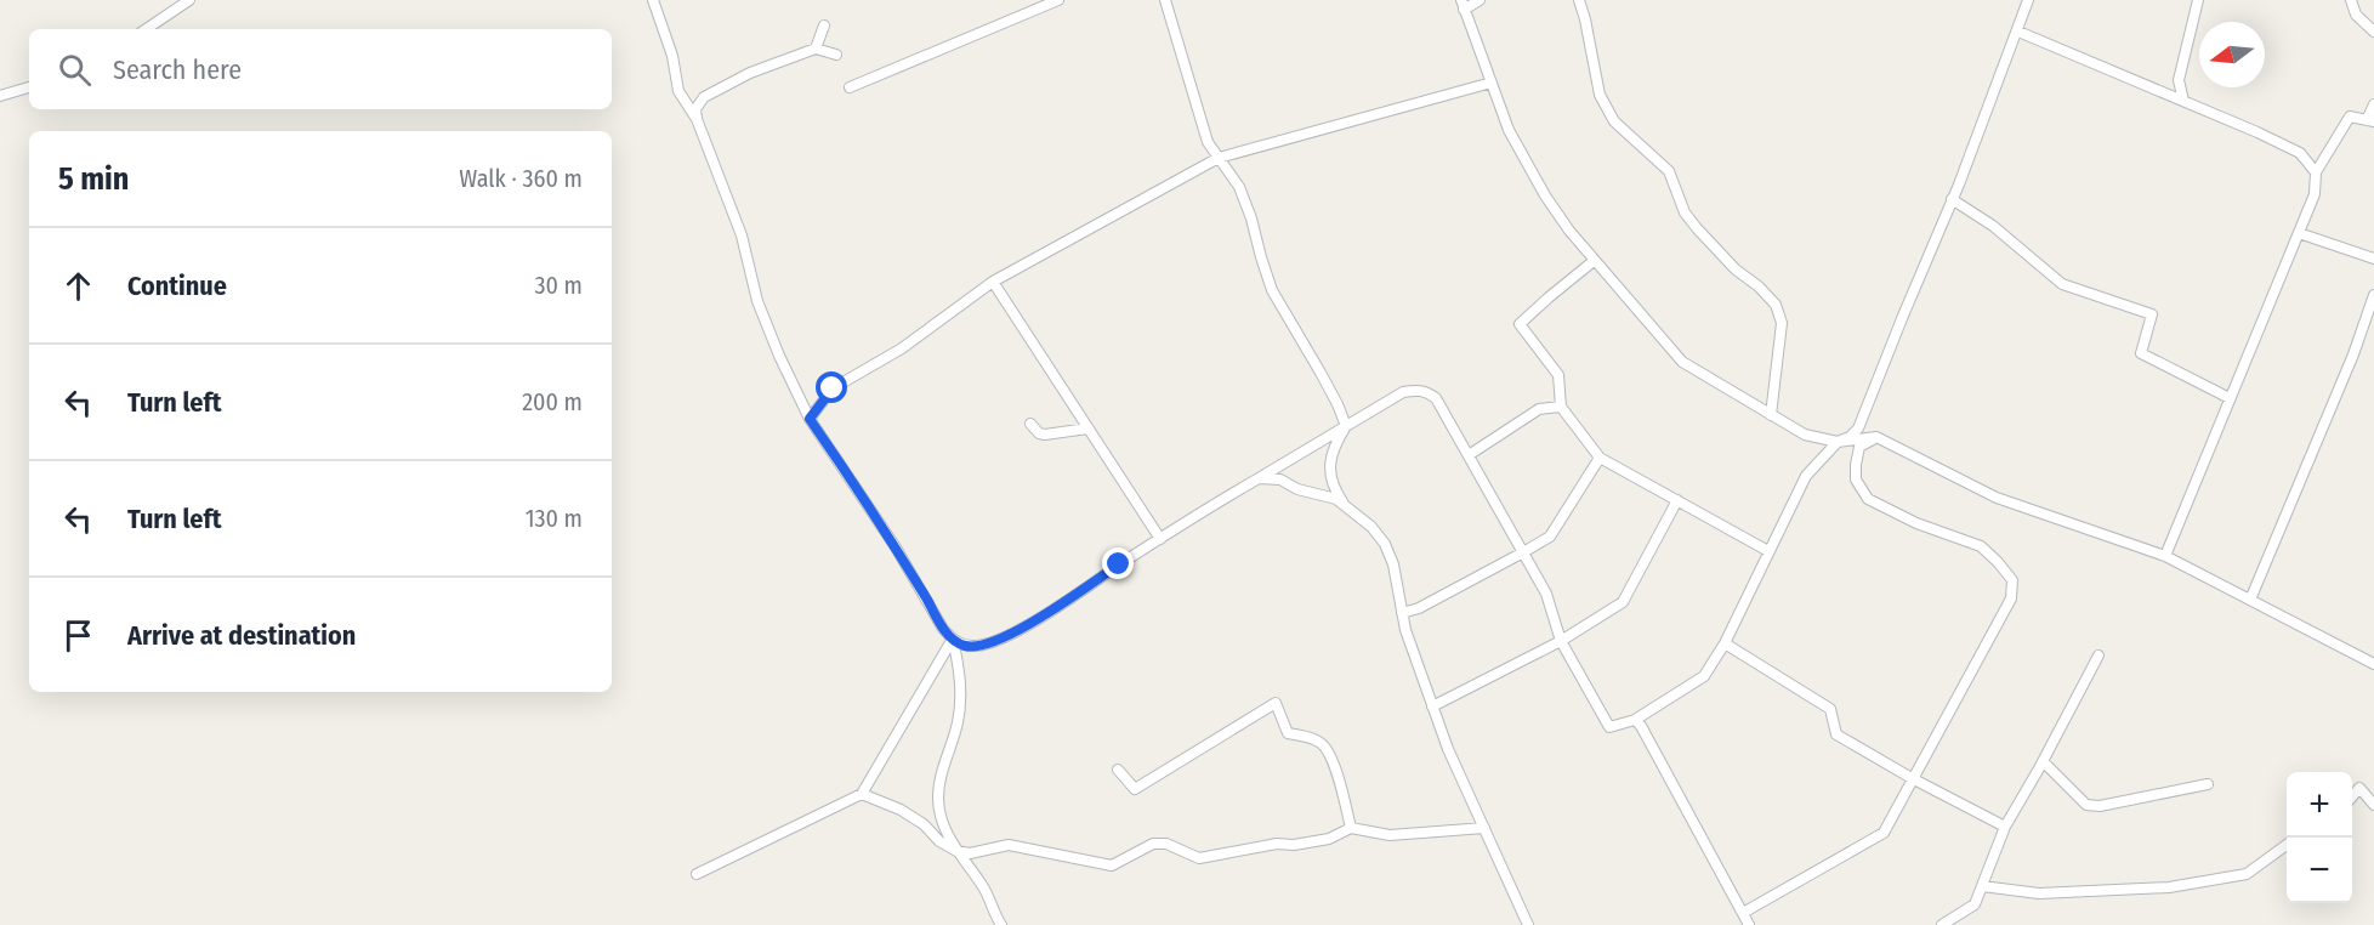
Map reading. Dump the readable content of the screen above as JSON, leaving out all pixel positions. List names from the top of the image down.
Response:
{
  "north": "left",
  "page": {
    "search": "Search here",
    "heading": ["5 min", "Walk · 360 m"],
    "list": [
      ["Continue", "30 m"],
      ["Turn left", "200 m"],
      ["Turn left", "130 m"],
      "Arrive at destination"
    ],
    "map_buttons": ["+", "−"]
  }
}
